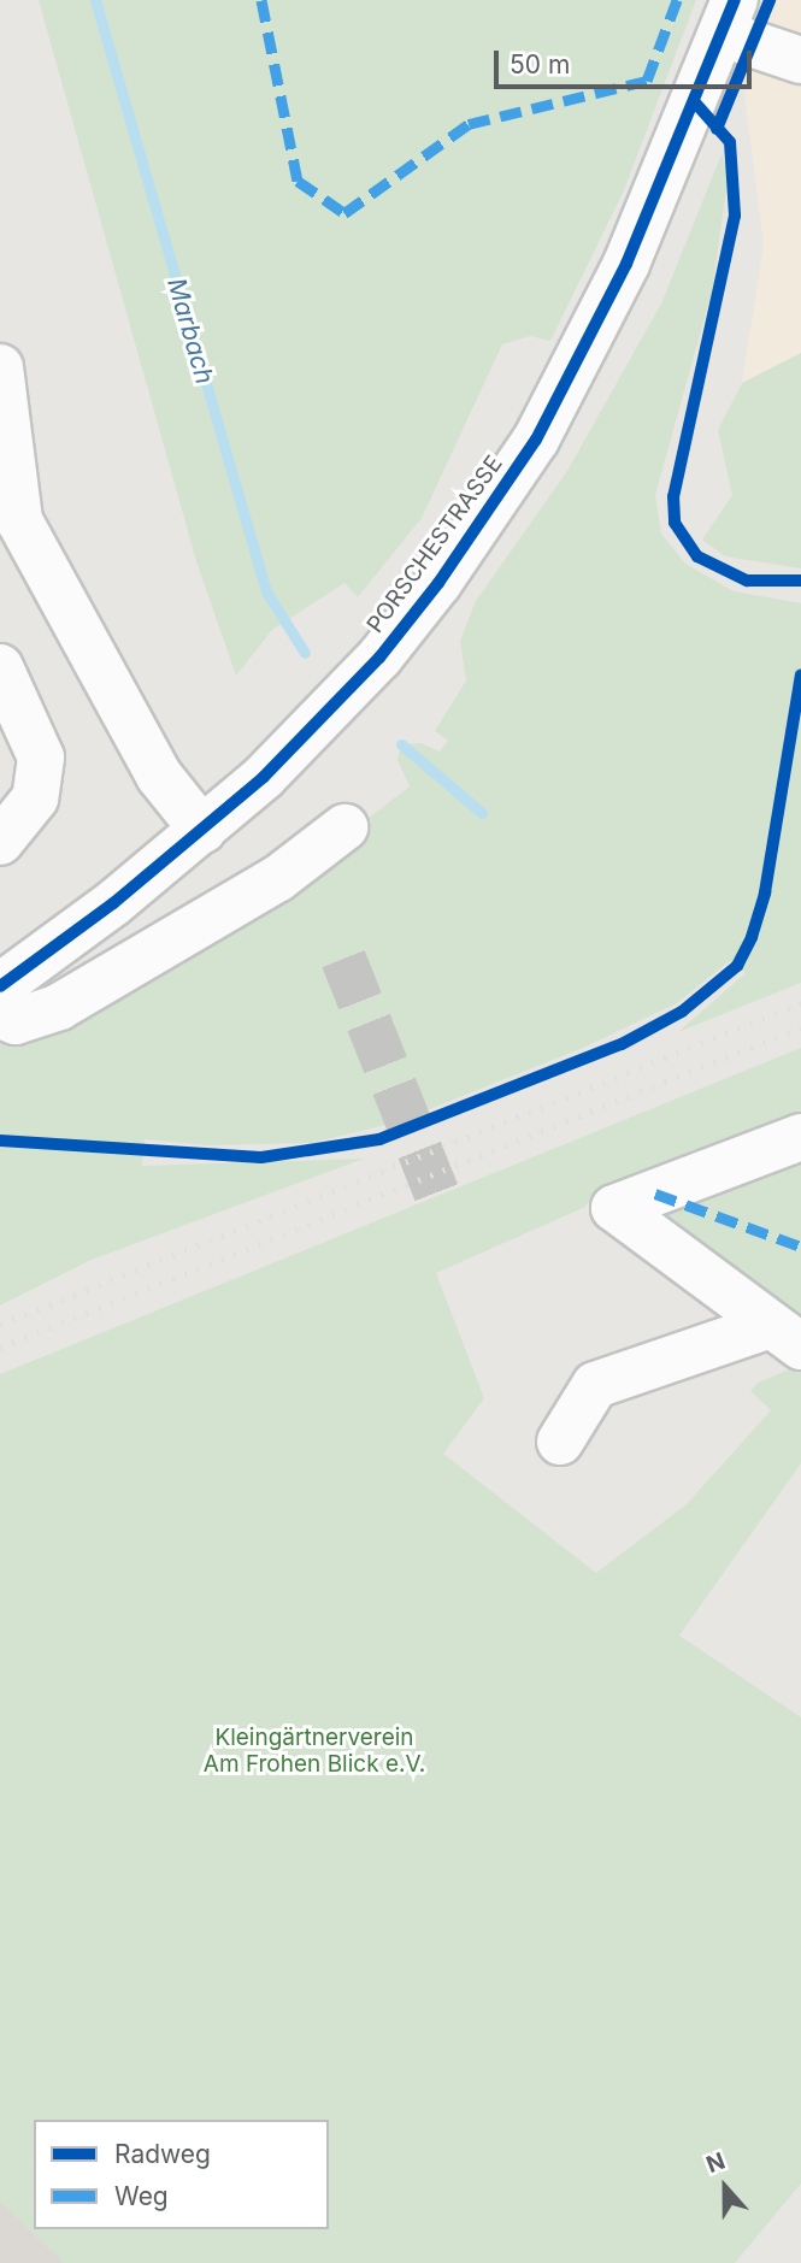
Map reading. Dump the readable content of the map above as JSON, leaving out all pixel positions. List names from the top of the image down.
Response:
{
  "streets": {
    "street": ["PORSCHESTRASSE"]
  },
  "water": ["Marbach"],
  "parks": ["Kleingärtnerverein Am Frohen Blick e.V."],
  "legend": ["Radweg", "Weg"],
  "scale_bar": "50 m",
  "north": "top"
}
